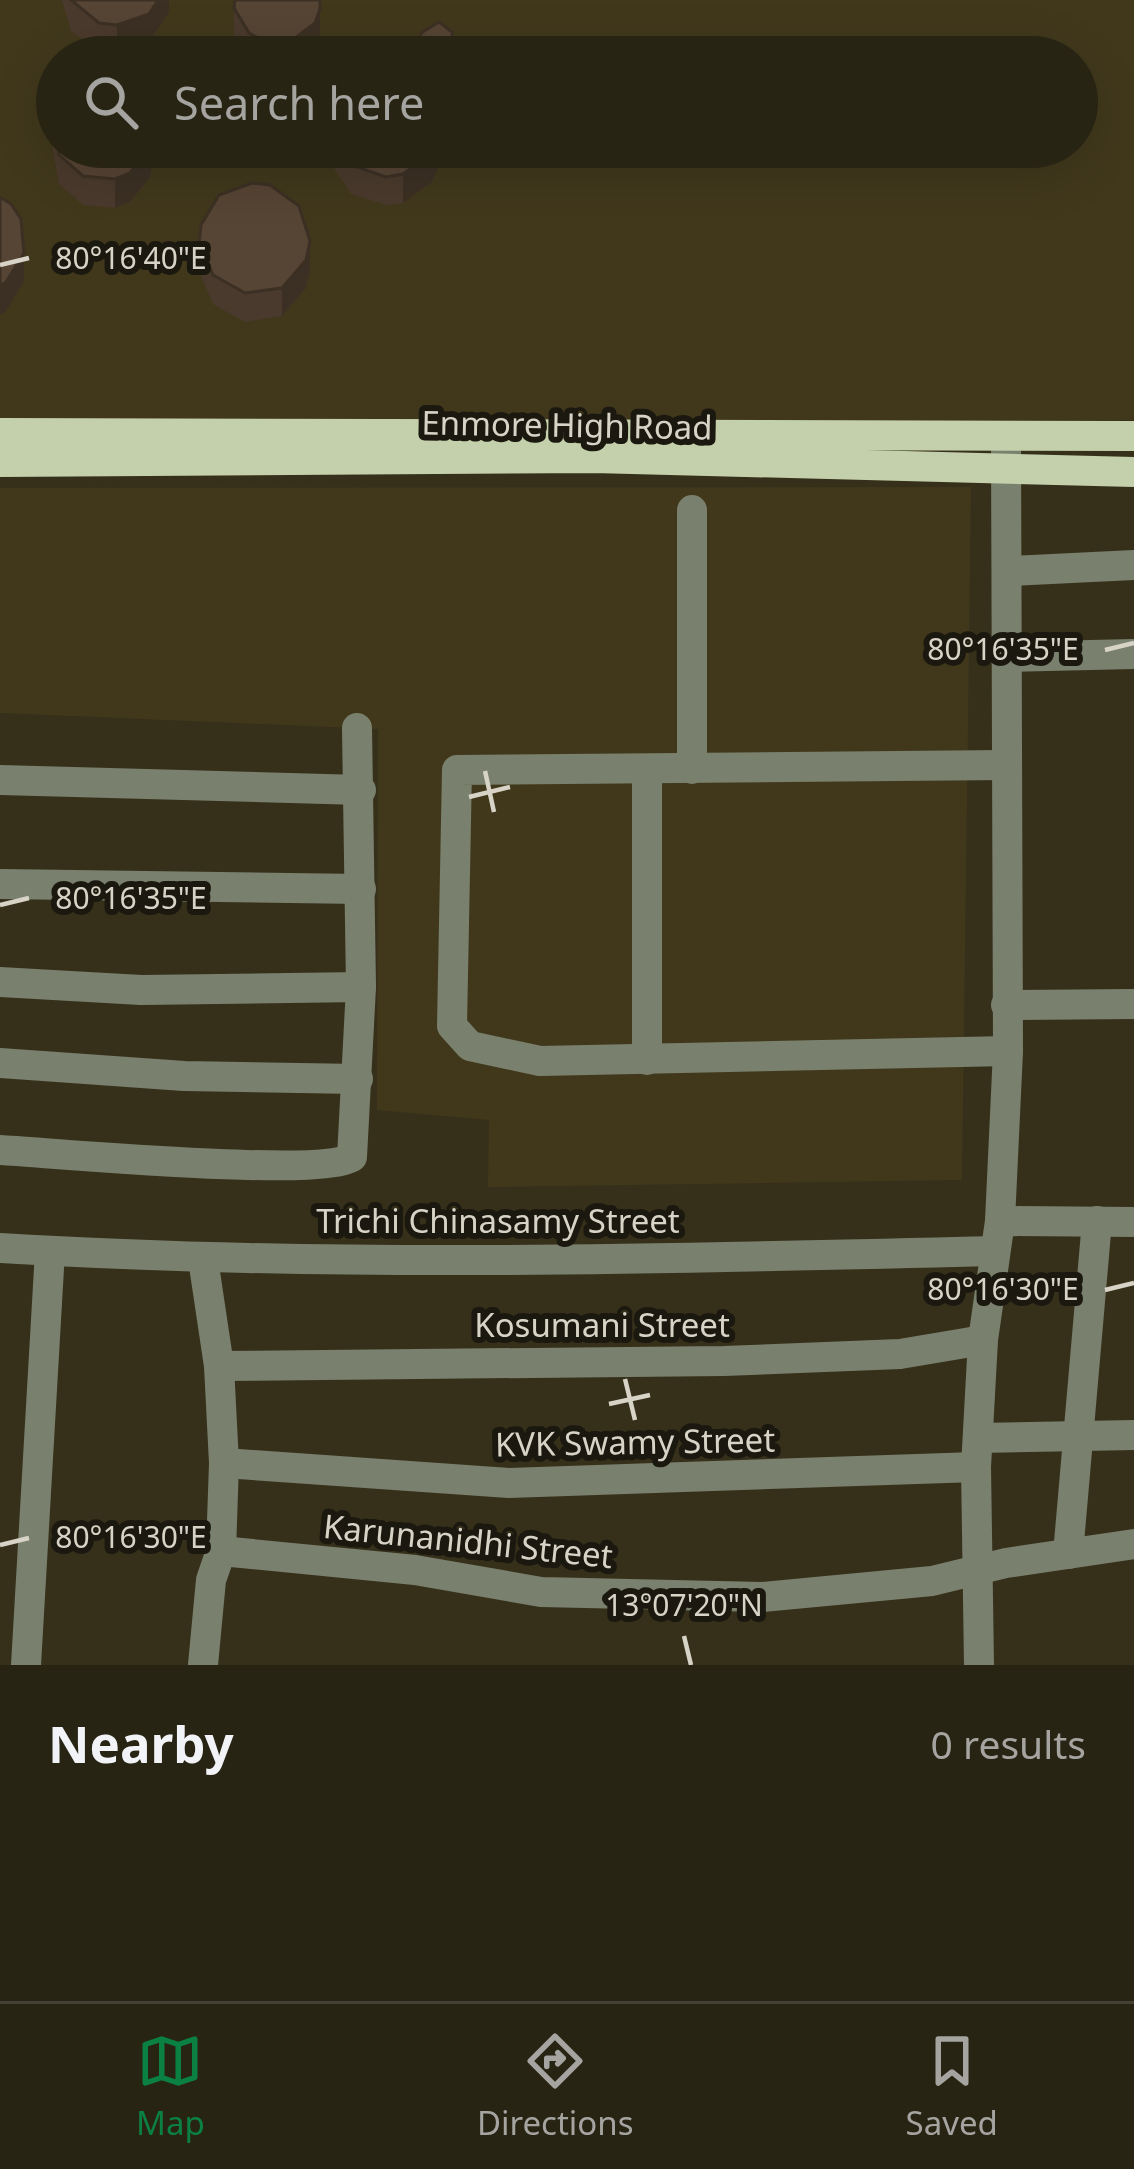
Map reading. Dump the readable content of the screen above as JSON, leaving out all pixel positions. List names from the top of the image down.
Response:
{
  "streets": {
    "main road": ["Enmore High Road"],
    "street": [
      "Trichi Chinasamy Street",
      "Kosumani Street",
      "KVK Swamy Street",
      "Karunanidhi Street"
    ]
  },
  "page": {
    "search": "Search here",
    "heading": ["Nearby", "0 results"],
    "nav": ["Map", "Directions", "Saved"]
  },
  "coordinates": [
    "80°16'40\"E",
    "80°16'35\"E",
    "80°16'30\"E",
    "13°07'20\"N"
  ]
}
